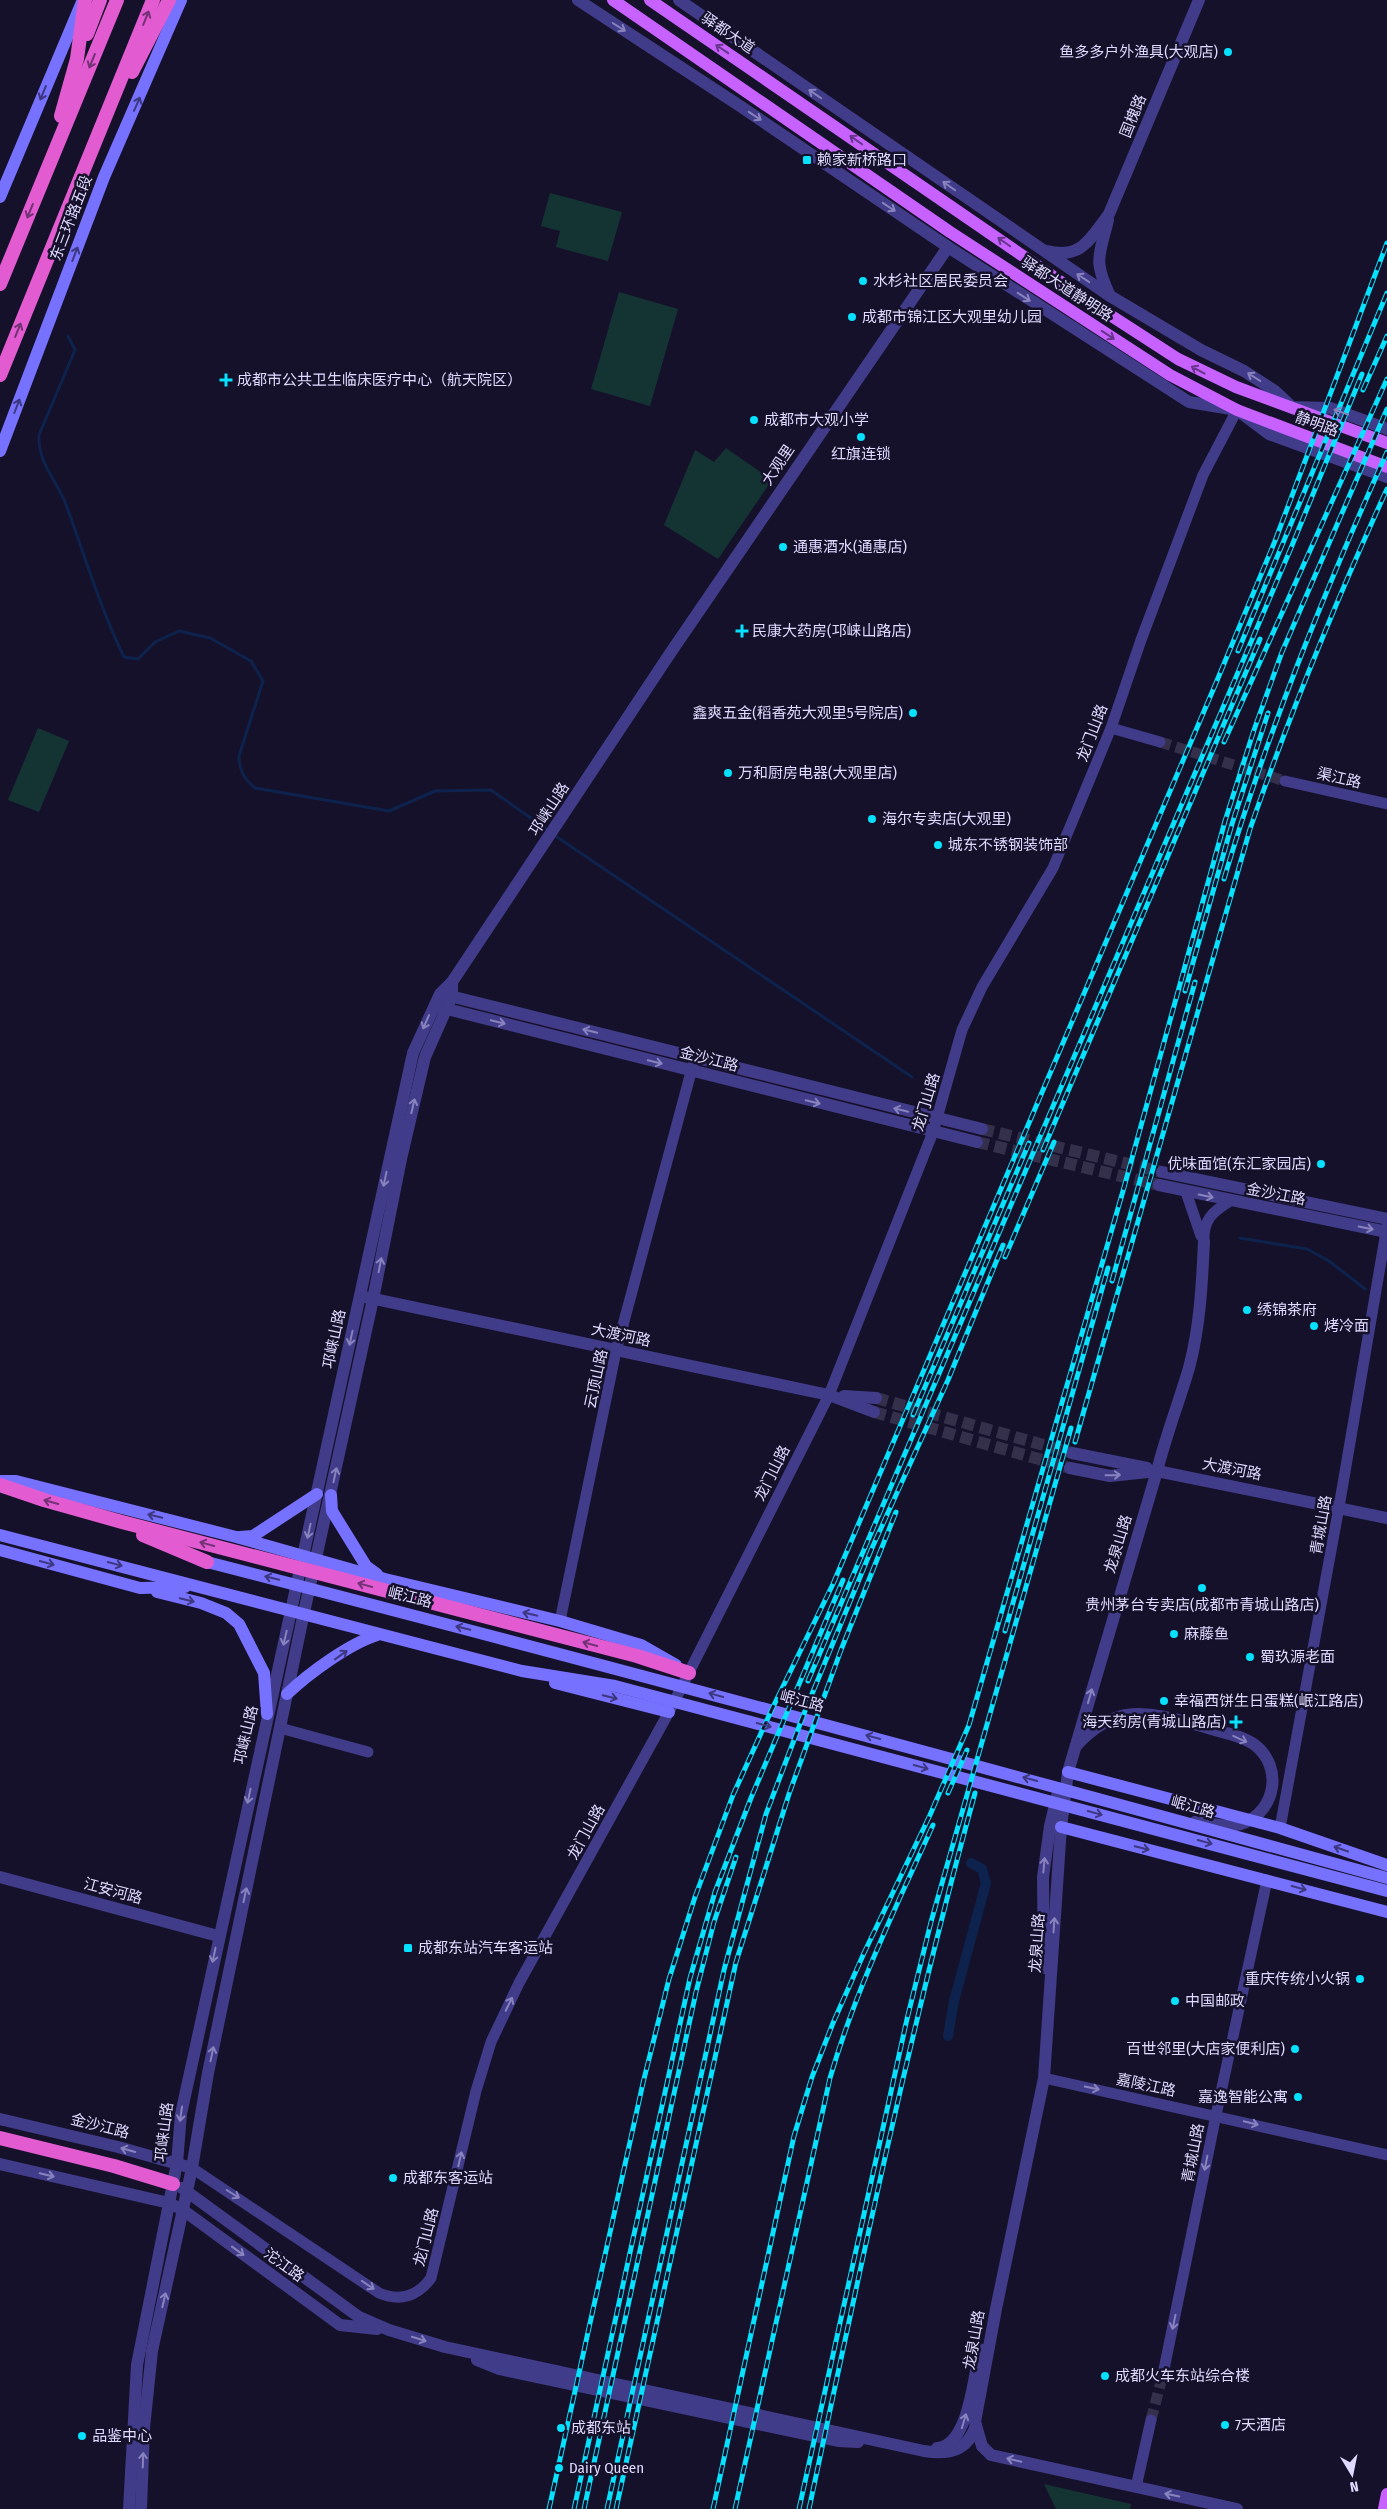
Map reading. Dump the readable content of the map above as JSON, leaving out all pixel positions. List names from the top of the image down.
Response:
{
  "streets": {
    "highway": ["东三环路五段"],
    "main road": [
      "驿都大道",
      "驿都大道静明路",
      "静明路",
      "岷江路"
    ],
    "street": [
      "国槐路",
      "大观里",
      "龙门山路",
      "渠江路",
      "邛崃山路",
      "金沙江路",
      "大渡河路",
      "云顶山路",
      "青城山路",
      "龙泉山路",
      "江安河路",
      "嘉陵江路",
      "沱江路"
    ]
  },
  "crossings": [
    ["驿都大道", "驿都大道静明路"],
    ["驿都大道静明路", "静明路"],
    ["驿都大道静明路", "龙门山路"],
    ["静明路", "龙门山路"],
    ["大观里", "邛崃山路"],
    ["龙门山路", "邛崃山路"],
    ["龙门山路", "金沙江路"],
    ["龙门山路", "大渡河路"],
    ["邛崃山路", "金沙江路"],
    ["邛崃山路", "大渡河路"],
    ["邛崃山路", "江安河路"],
    ["邛崃山路", "沱江路"],
    ["金沙江路", "云顶山路"],
    ["金沙江路", "青城山路"],
    ["金沙江路", "龙泉山路"],
    ["大渡河路", "云顶山路"],
    ["大渡河路", "青城山路"],
    ["大渡河路", "龙泉山路"],
    ["青城山路", "岷江路"],
    ["青城山路", "嘉陵江路"],
    ["龙泉山路", "岷江路"],
    ["龙泉山路", "嘉陵江路"]
  ],
  "one_way": ["驿都大道", "龙泉山路", "嘉陵江路"],
  "places": {
    "other": [
      "鱼多多户外渔具(大观店)",
      "水杉社区居民委员会",
      "成都市锦江区大观里幼儿园",
      "成都市大观小学",
      "红旗连锁",
      "通惠酒水(通惠店)",
      "鑫爽五金(稻香苑大观里5号院店)",
      "万和厨房电器(大观里店)",
      "海尔专卖店(大观里)",
      "城东不锈钢装饰部",
      "优味面馆(东汇家园店)",
      "绣锦茶府",
      "烤冷面",
      "贵州茅台专卖店(成都市青城山路店)",
      "麻藤鱼",
      "蜀玖源老面",
      "幸福西饼生日蛋糕(岷江路店)",
      "重庆传统小火锅",
      "中国邮政",
      "百世邻里(大店家便利店)",
      "嘉逸智能公寓",
      "成都东客运站",
      "成都火车东站综合楼",
      "7天酒店",
      "成都东站",
      "品鉴中心",
      "Dairy Queen"
    ],
    "transit": ["赖家新桥路口", "成都东站汽车客运站"],
    "health": ["成都市公共卫生临床医疗中心（航天院区）", "民康大药房(邛崃山路店)", "海天药房(青城山路店)"]
  },
  "north": "bottom"
}
